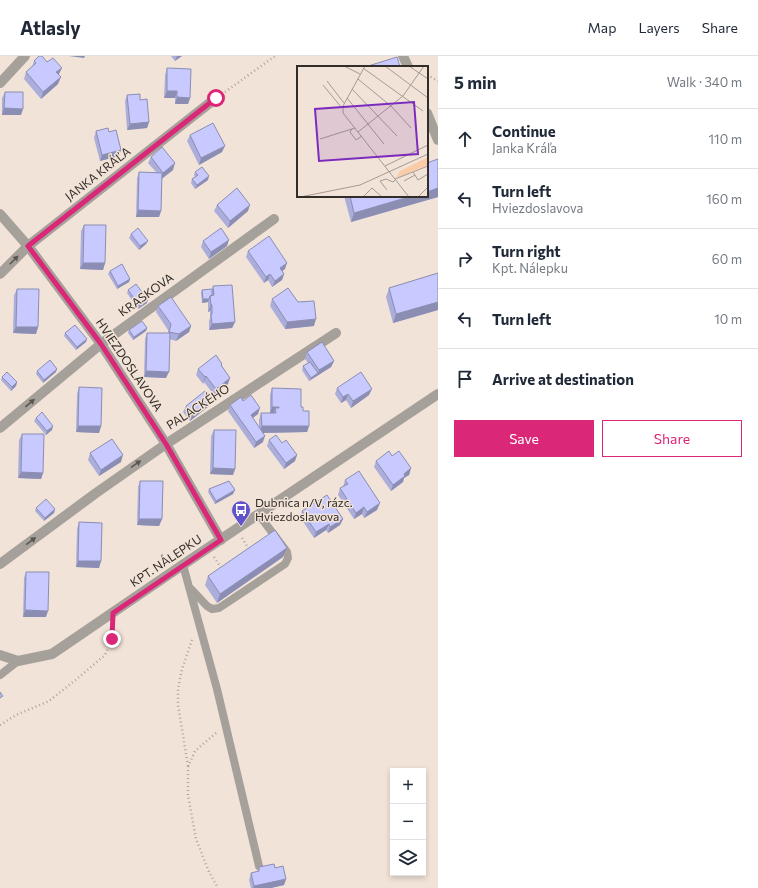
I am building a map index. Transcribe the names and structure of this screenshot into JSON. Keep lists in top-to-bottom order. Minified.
{"streets":{"street":["JANKA KRÁĽA","KRASKOVA","HVIEZDOSLAVOVA","PALACKÉHO","KPT. NÁLEPKU"]},"crossings":[["JANKA KRÁĽA","HVIEZDOSLAVOVA"],["KRASKOVA","HVIEZDOSLAVOVA"],["HVIEZDOSLAVOVA","PALACKÉHO"],["HVIEZDOSLAVOVA","KPT. NÁLEPKU"]],"one_way":["KRASKOVA","PALACKÉHO"],"places":{"bus stop":["Dubnica n/V, rázc. Hviezdoslavova"]},"page":{"header":"Atlasly","nav":["Map","Layers","Share"],"heading":["5 min","Walk · 340 m"],"list":[["Continue","Janka Kráľa","110 m"],["Turn left","Hviezdoslavova","160 m"],["Turn right","Kpt. Nálepku","60 m"],["Turn left","10 m"],"Arrive at destination"],"buttons":["Save","Share"],"map_buttons":["+","−"]}}
